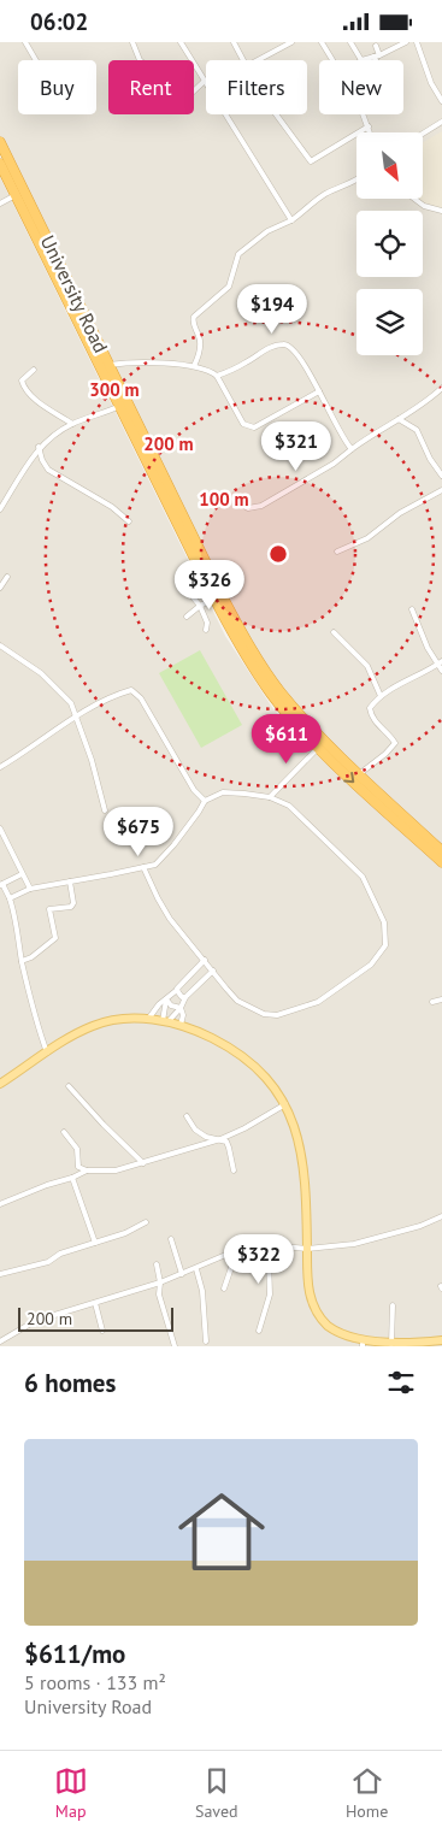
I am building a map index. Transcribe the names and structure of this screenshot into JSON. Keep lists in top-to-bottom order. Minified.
{"streets":{"highway":["University Road"]},"scale_bar":"200 m","north":"bottom right","page":{"status":"06:02","chip":["Buy","Rent","Filters","New"],"price":["$194","$321","$326","$611","$675","$322"],"scale":"200 m","heading":"6 homes","list":[{"name":"$611/mo","note":"5 rooms · 133 m² · University Road"}],"tabs":["Map","Saved","Home"]},"rings":["300 m","200 m","100 m"]}
